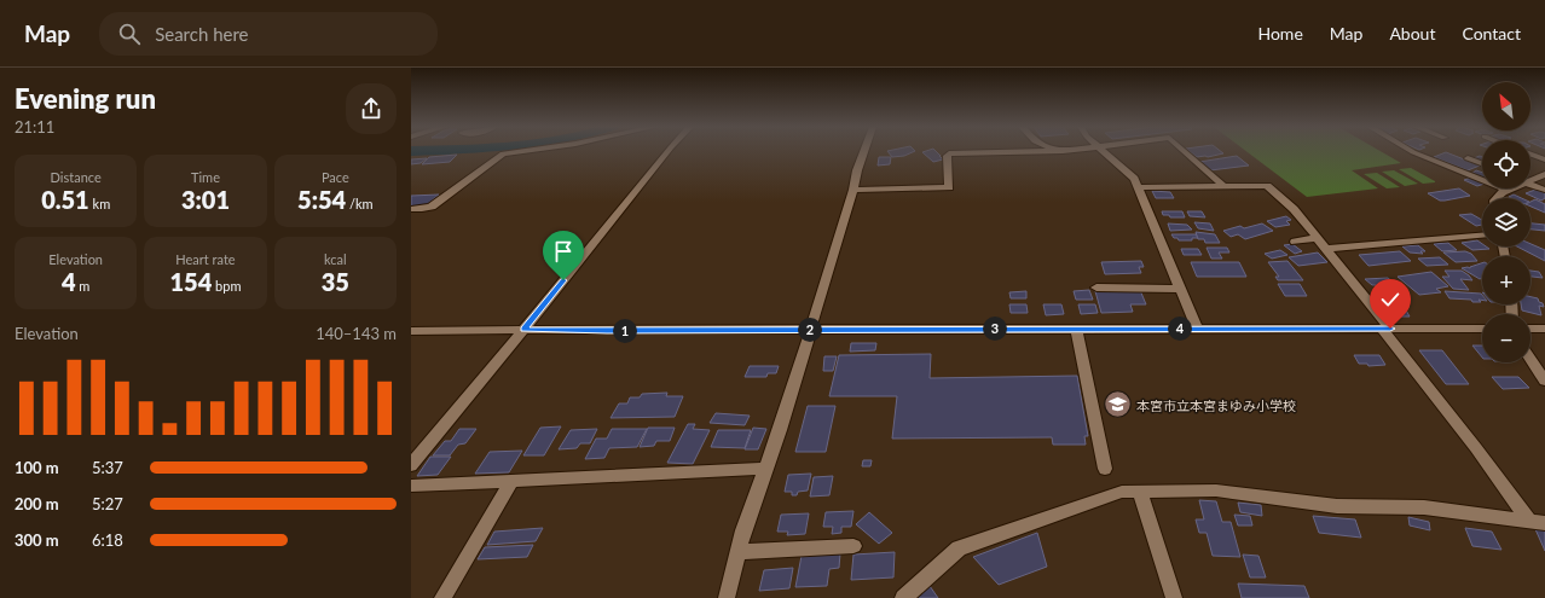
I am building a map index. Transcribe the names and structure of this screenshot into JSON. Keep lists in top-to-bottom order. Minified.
{"places":{"school or university":["本宮市立本宮まゆみ小学校"]},"north":"top left","page":{"header":"Map","search":"Search here","nav":["Home","Map","About","Contact"],"heading":["Evening run","21:11"],"map_buttons":["+","−"],"stats":[["Distance","0.51 km"],["Time","3:01"],["Pace","5:54 /km"],["Elevation","4 m"],["Heart rate","154 bpm"],["kcal","35"]],"chart":["Elevation","140–143 m"],"pins":["3","4","2","1"],"list":[{"name":"100 m","note":"5:37"},{"name":"200 m","note":"5:27"},{"name":"300 m","note":"6:18"}]}}
